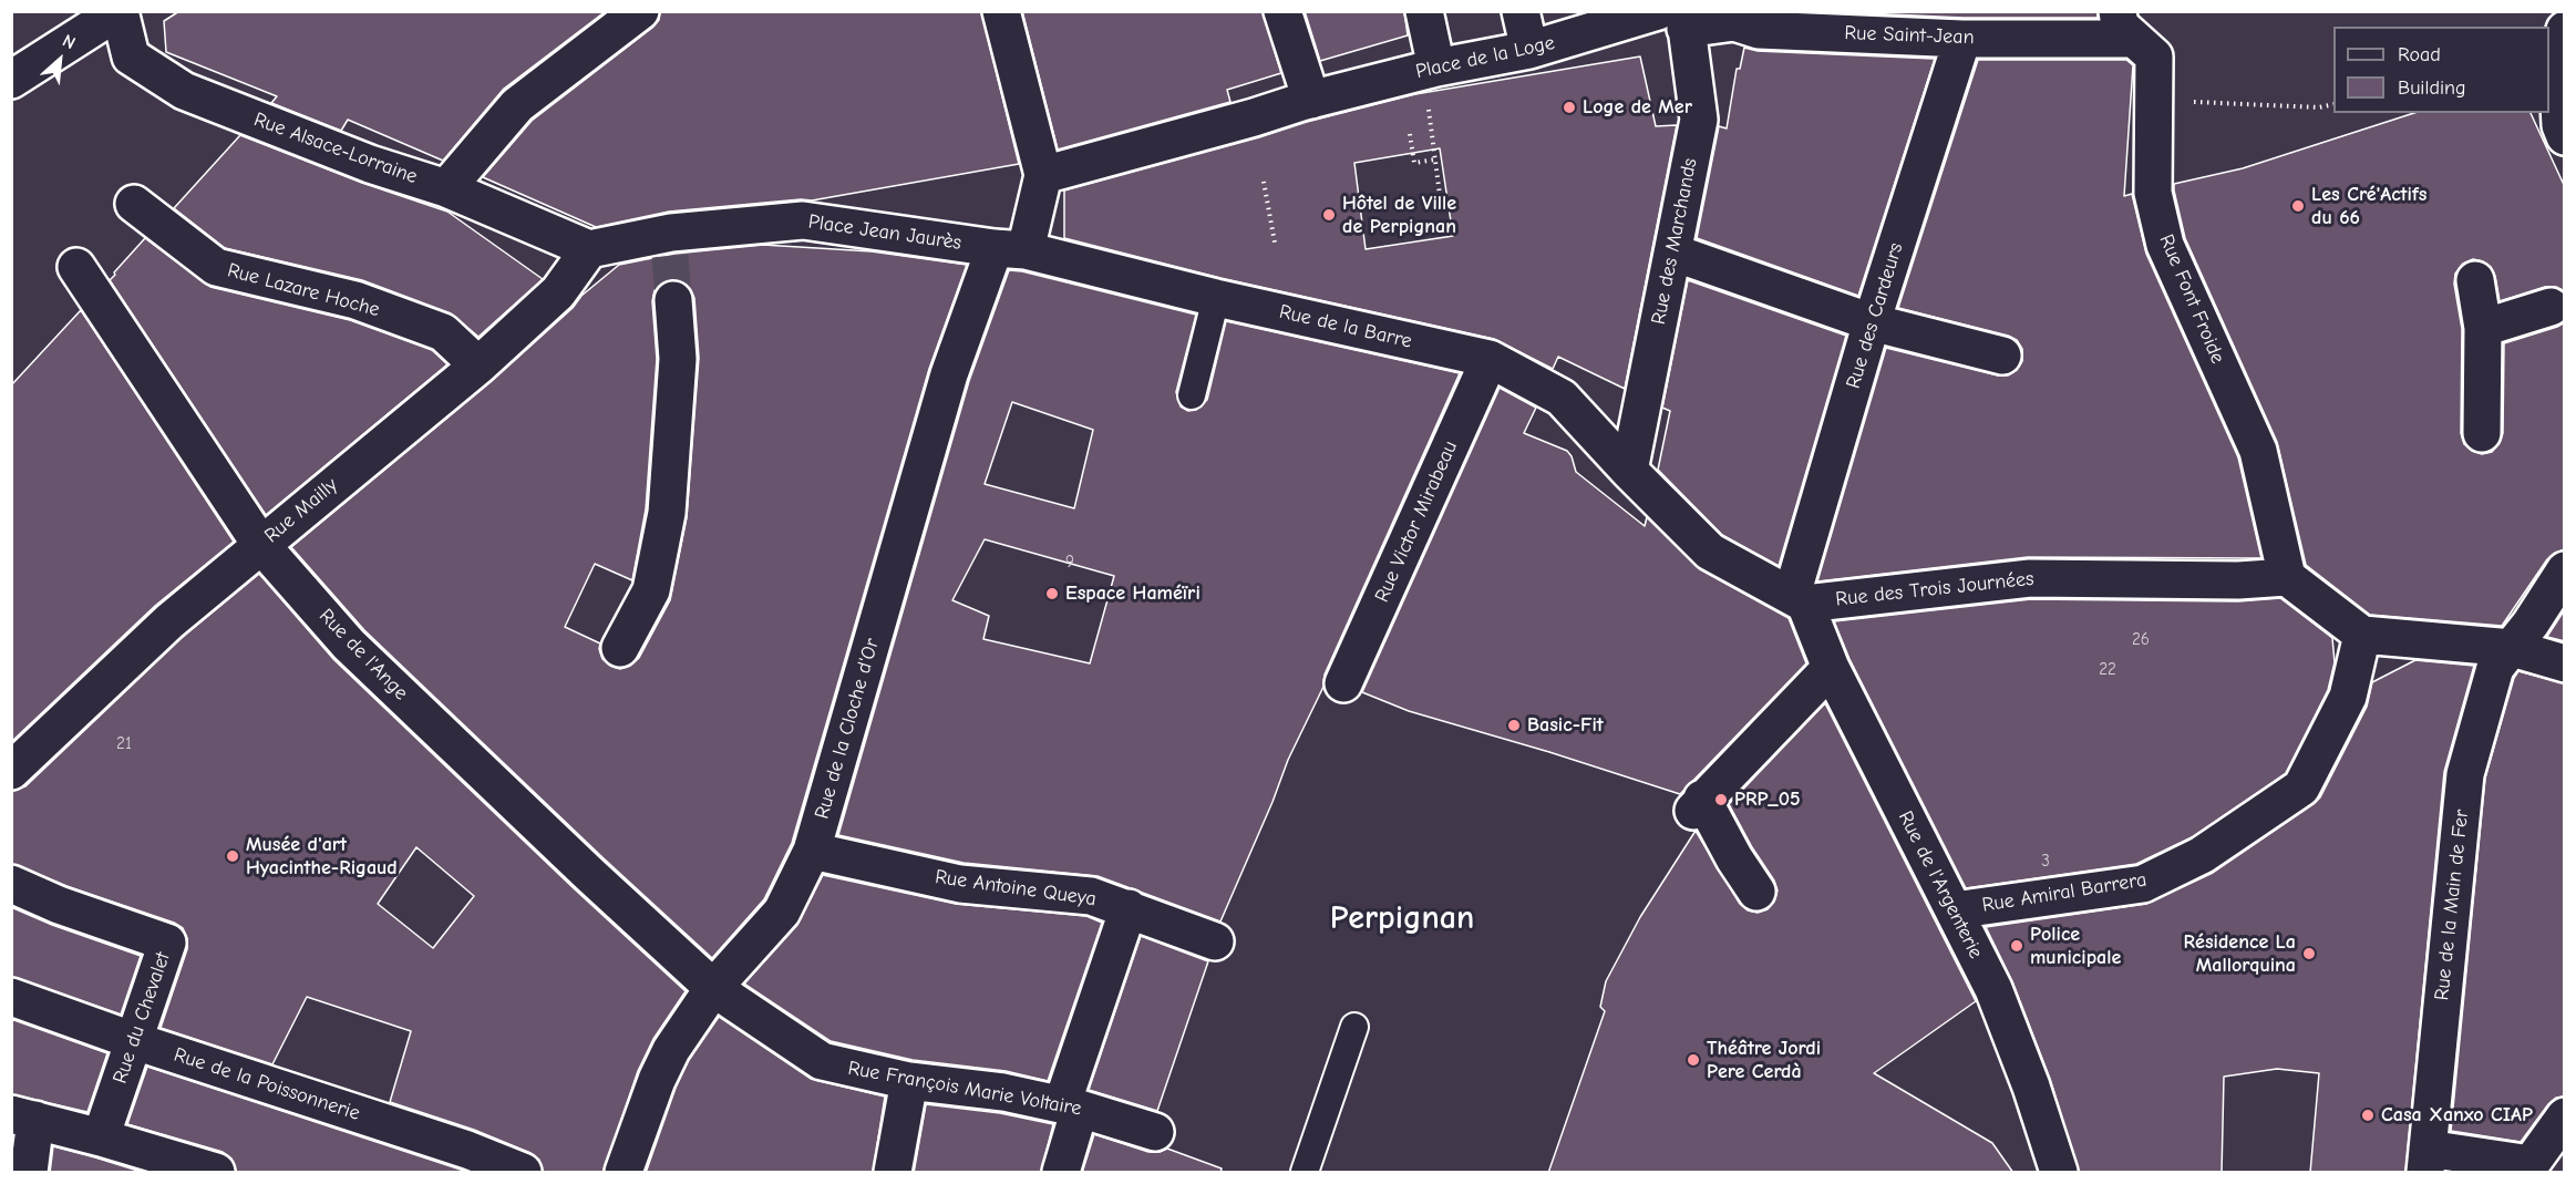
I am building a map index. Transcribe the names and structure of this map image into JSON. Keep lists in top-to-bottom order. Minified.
{"streets":{"street":["Rue Saint-Jean","Place de la Loge","Rue Alsace-Lorraine","Place Jean Jaurès","Rue des Marchands","Rue Lazare Hoche","Rue Font Froide","Rue des Cardeurs","Rue de la Barre","Rue Mailly","Rue Victor Mirabeau","Rue des Trois Journées","Rue de l'Ange","Rue de la Cloche d'Or","Rue de l'Argenterie","Rue Antoine Queya","Rue Amiral Barrera","Rue de la Main de Fer","Rue du Chevalet","Rue de la Poissonnerie","Rue François Marie Voltaire"]},"crossings":[["Rue Saint-Jean","Place de la Loge"],["Rue Saint-Jean","Rue des Marchands"],["Rue Saint-Jean","Rue Font Froide"],["Rue Saint-Jean","Rue des Cardeurs"],["Place de la Loge","Rue des Marchands"],["Rue Alsace-Lorraine","Place Jean Jaurès"],["Rue Alsace-Lorraine","Rue Mailly"],["Place Jean Jaurès","Rue de la Barre"],["Place Jean Jaurès","Rue Mailly"],["Place Jean Jaurès","Rue de la Cloche d'Or"],["Rue des Marchands","Rue de la Barre"],["Rue Lazare Hoche","Rue Mailly"],["Rue Font Froide","Rue des Trois Journées"],["Rue des Cardeurs","Rue des Trois Journées"],["Rue des Cardeurs","Rue de l'Argenterie"],["Rue de la Barre","Rue Victor Mirabeau"],["Rue de la Barre","Rue de la Cloche d'Or"],["Rue Mailly","Rue de l'Ange"],["Rue des Trois Journées","Rue de l'Argenterie"],["Rue de l'Ange","Rue de la Cloche d'Or"],["Rue de l'Ange","Rue François Marie Voltaire"],["Rue de la Cloche d'Or","Rue Antoine Queya"],["Rue de la Cloche d'Or","Rue François Marie Voltaire"],["Rue de l'Argenterie","Rue Amiral Barrera"],["Rue du Chevalet","Rue de la Poissonnerie"]],"districts":["Perpignan"],"places":["Loge de Mer","Les Cré'Actifs du 66","Hôtel de Ville de Perpignan","Espace Haméïri","Basic-Fit","PRP_05","Musée d'art Hyacinthe-Rigaud","Police municipale","Résidence La Mallorquina","Théâtre Jordi Pere Cerdà","Casa Xanxo CIAP"],"house_numbers":["9","26","22","21","3"],"legend":["Road","Building"],"north":"top right"}
